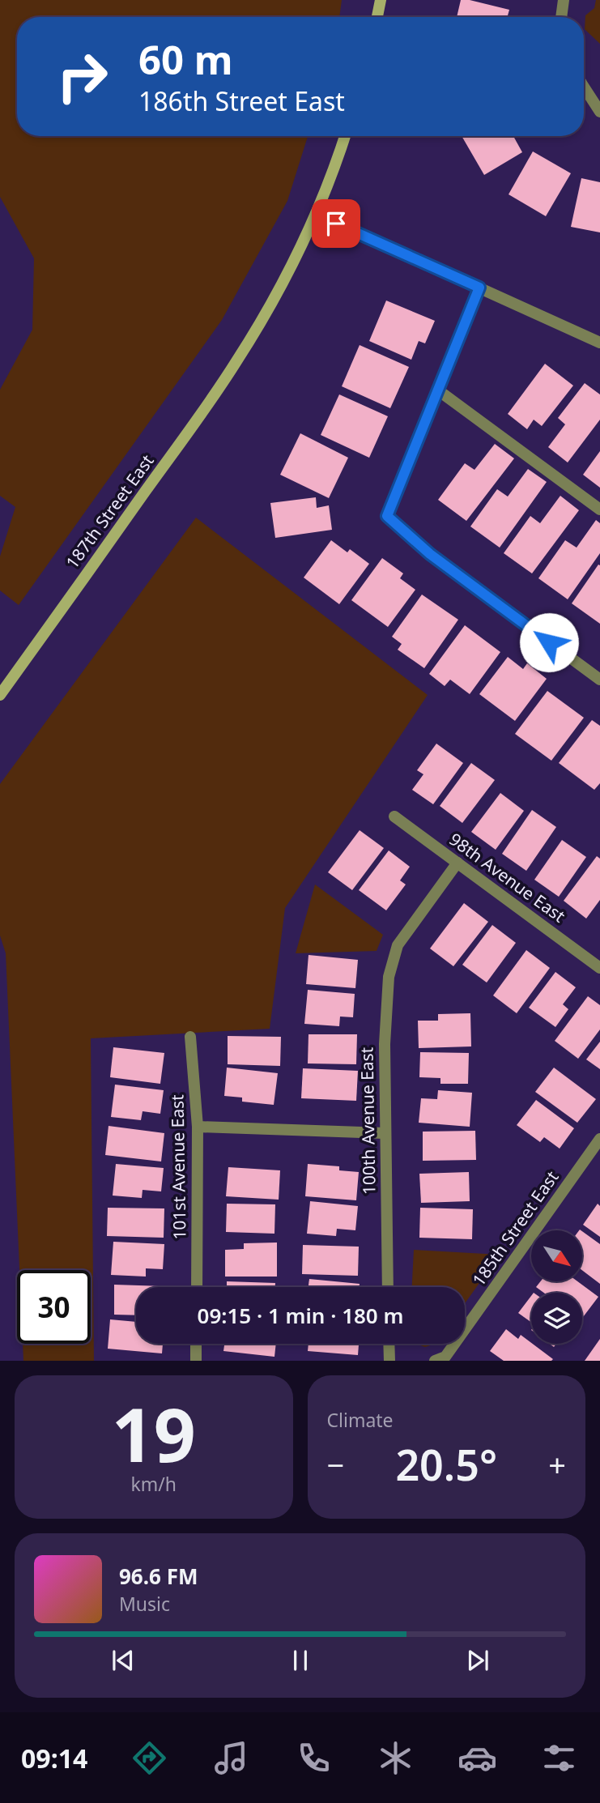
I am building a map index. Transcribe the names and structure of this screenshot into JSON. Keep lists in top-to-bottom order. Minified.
{"streets":{"street":["187th Street East","98th Avenue East","100th Avenue East","101st Avenue East","185th Street East"]},"crossings":[["98th Avenue East","100th Avenue East"]],"north":"bottom right","page":{"turn":["60 m","186th Street East"],"limit":"30","trip":"09:15 · 1 min · 180 m","tile":[["19","km/h"],"Climate"],"heat":["−","20.5°","+"],"song":["96.6 FM","Music"],"tabs":"09:14"}}
